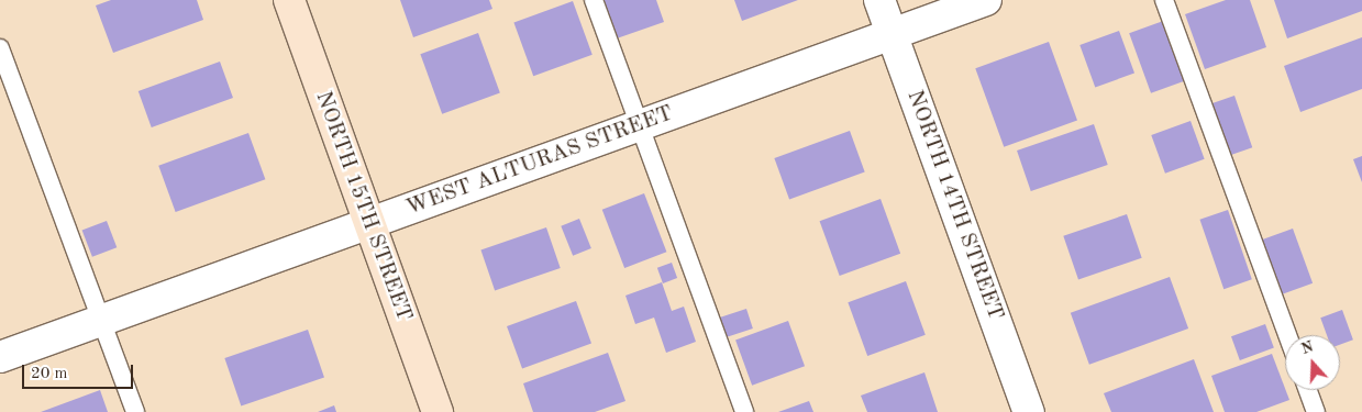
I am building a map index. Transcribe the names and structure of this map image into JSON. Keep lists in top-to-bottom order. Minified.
{"streets":{"street":["WEST ALTURAS STREET","NORTH 14TH STREET","NORTH 15TH STREET"]},"crossings":[["WEST ALTURAS STREET","NORTH 14TH STREET"],["WEST ALTURAS STREET","NORTH 15TH STREET"]],"scale_bar":"20 m","north":"top"}
